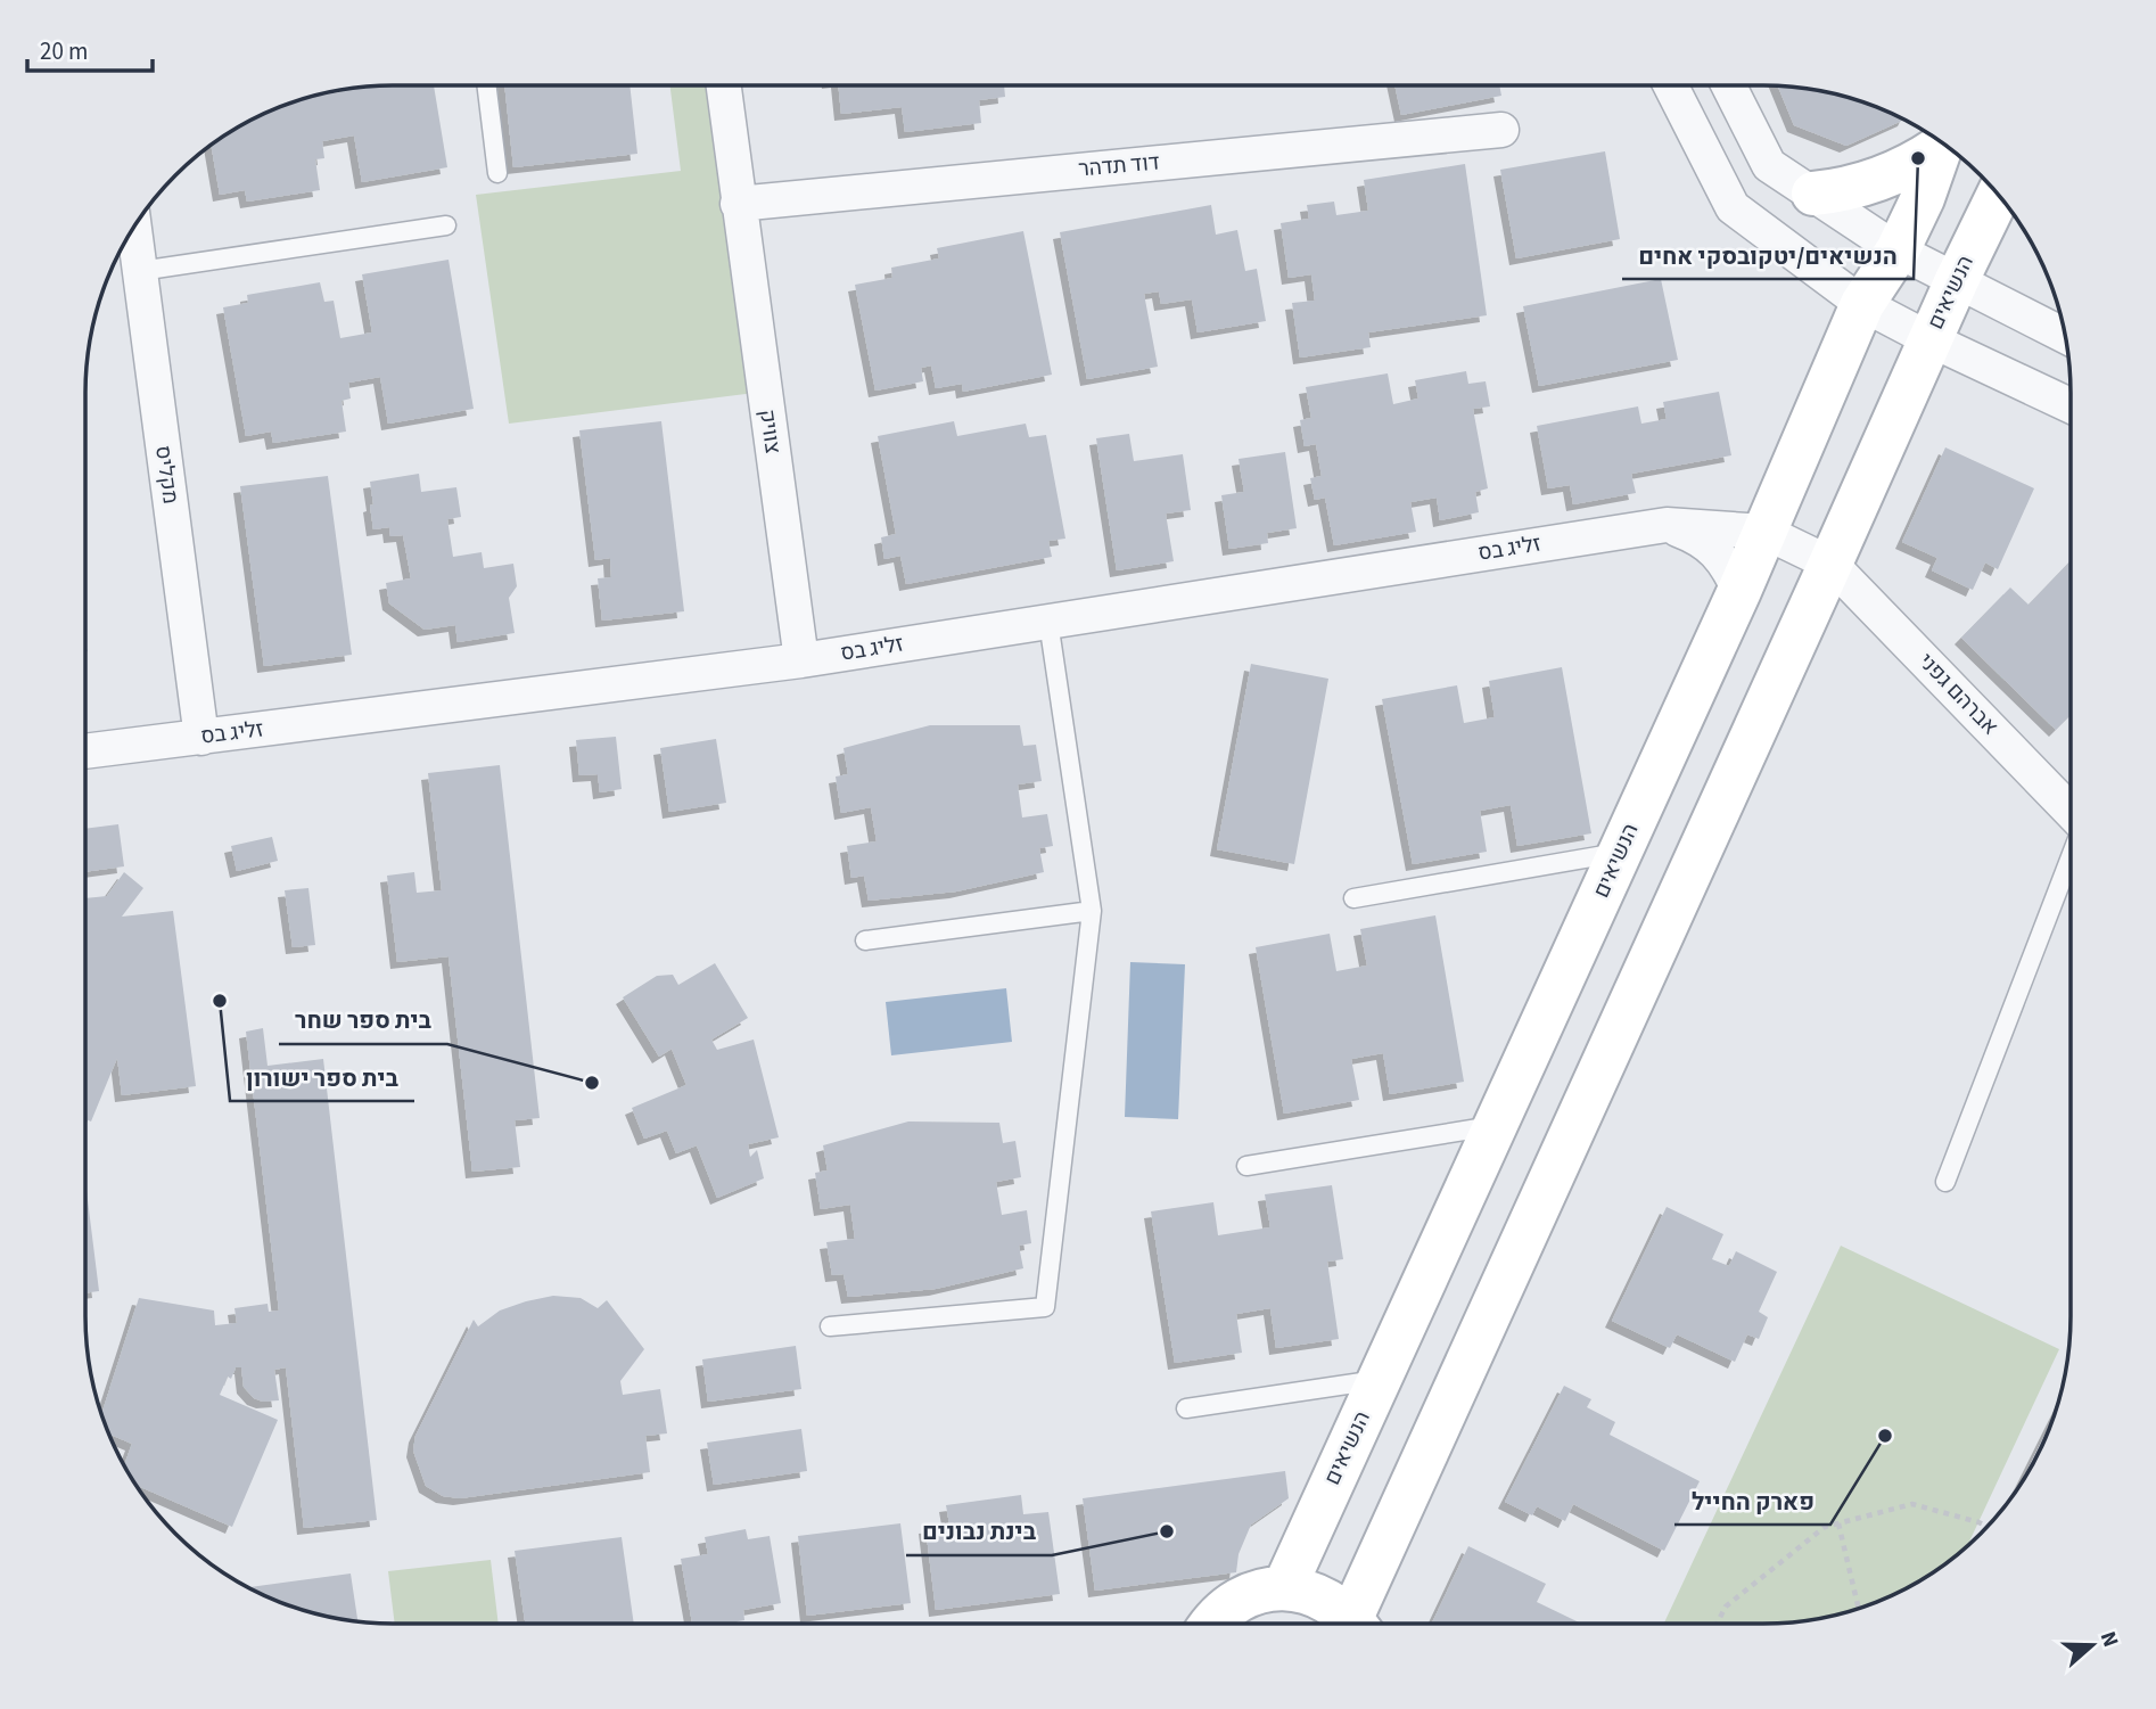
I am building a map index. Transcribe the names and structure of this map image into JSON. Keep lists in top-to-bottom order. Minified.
{"streets":{"main road":["הנשיאים"],"street":["דוד תדהר","צוויק","מקליס","זליג בס","אברהם גפני"]},"crossings":[["דוד תדהר","צוויק"],["הנשיאים","זליג בס"],["הנשיאים","אברהם גפני"],["צוויק","זליג בס"],["מקליס","זליג בס"],["זליג בס","אברהם גפני"]],"places":["הנשיאים/יטקובסקי אחים","בית ספר ישורון","בית ספר שחר","פארק החייל","בינת נבונים"],"scale_bar":"20 m","north":"right"}
